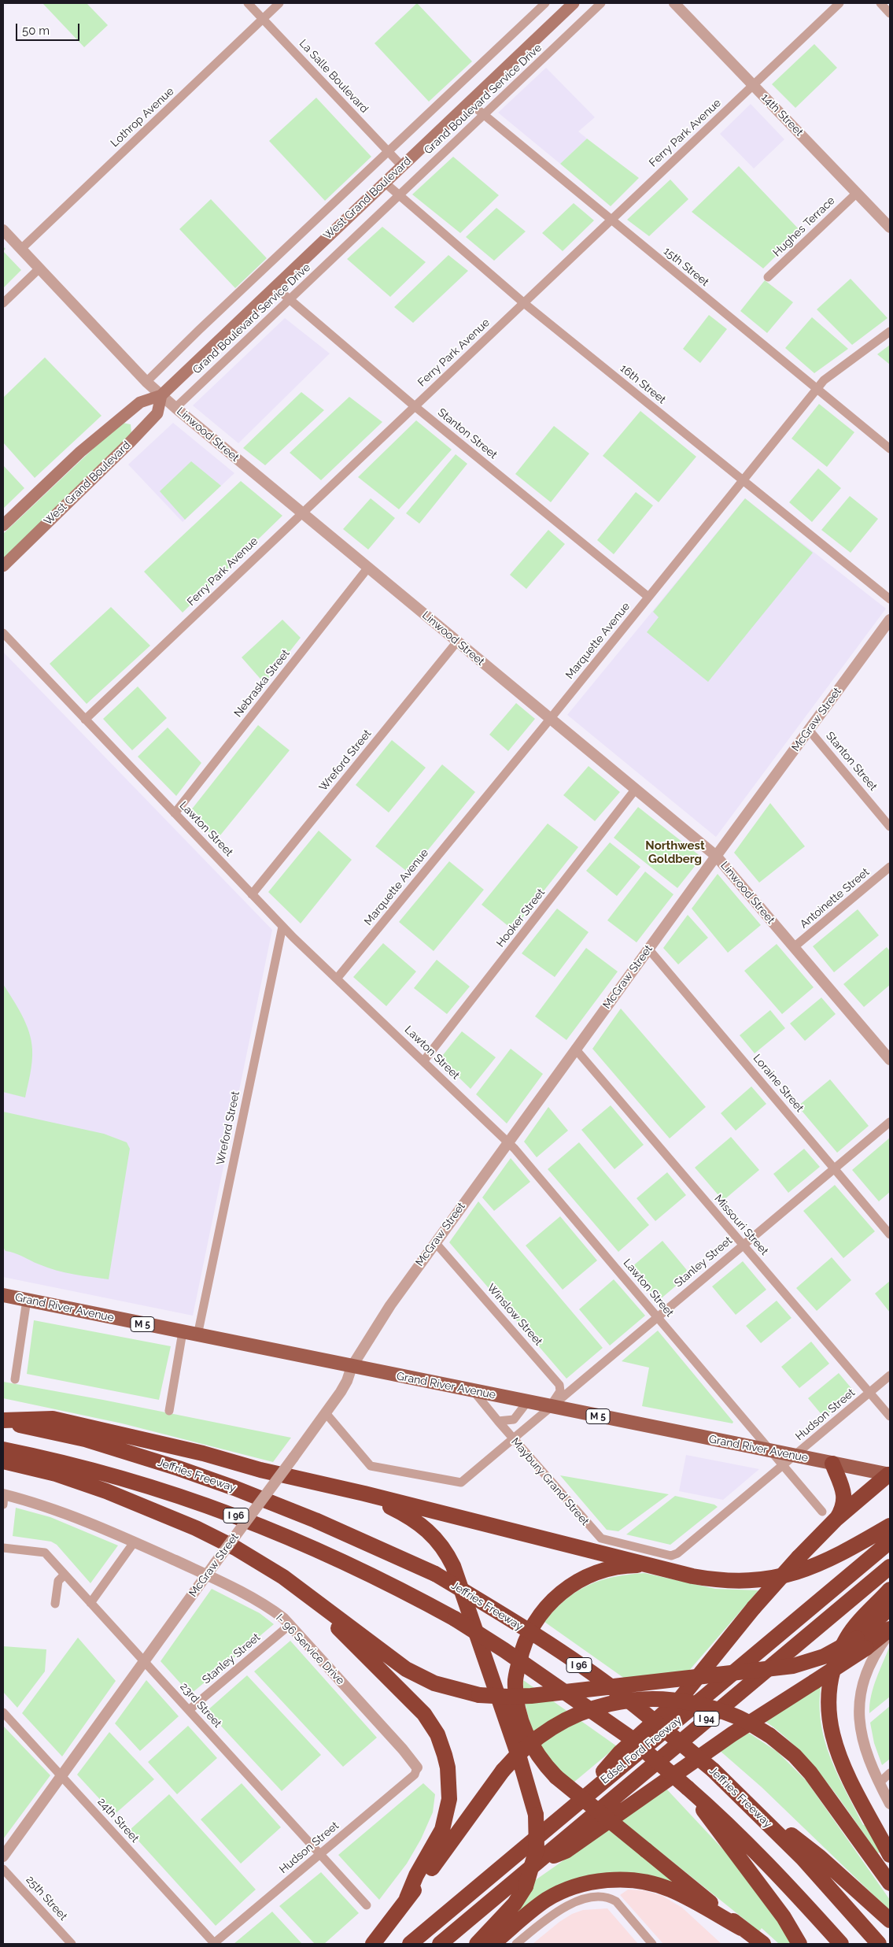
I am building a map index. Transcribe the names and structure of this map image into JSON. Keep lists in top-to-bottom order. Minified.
{"streets":{"highway":["Jeffries Freeway","I 96","I 94","Edsel Ford Freeway"],"main road":["West Grand Boulevard","Grand River Avenue","M 5"],"street":["La Salle Boulevard","Grand Boulevard Service Drive","14th Street","Lothrop Avenue","Ferry Park Avenue","Hughes Terrace","15th Street","16th Street","Stanton Street","Linwood Street","Marquette Avenue","Nebraska Street","McGraw Street","Wreford Street","Lawton Street","Antoinette Street","Hooker Street","Loraine Street","Missouri Street","Stanley Street","Winslow Street","Hudson Street","Maybury Grand Street","I- 96 Service Drive","23rd Street","24th Street","25th Street"]},"crossings":[["La Salle Boulevard","Lothrop Avenue"],["La Salle Boulevard","West Grand Boulevard"],["Grand Boulevard Service Drive","15th Street"],["Grand Boulevard Service Drive","16th Street"],["Grand Boulevard Service Drive","Stanton Street"],["Grand Boulevard Service Drive","Linwood Street"],["14th Street","Ferry Park Avenue"],["14th Street","Hughes Terrace"],["Lothrop Avenue","Linwood Street"],["Ferry Park Avenue","15th Street"],["Ferry Park Avenue","16th Street"],["Ferry Park Avenue","Stanton Street"],["Ferry Park Avenue","Linwood Street"],["Ferry Park Avenue","Lawton Street"],["West Grand Boulevard","15th Street"],["West Grand Boulevard","16th Street"],["West Grand Boulevard","Stanton Street"],["West Grand Boulevard","Linwood Street"],["15th Street","Marquette Avenue"],["16th Street","Marquette Avenue"],["Stanton Street","Marquette Avenue"],["Stanton Street","McGraw Street"],["Linwood Street","Marquette Avenue"],["Linwood Street","Nebraska Street"],["Linwood Street","McGraw Street"],["Linwood Street","Wreford Street"],["Linwood Street","Antoinette Street"],["Linwood Street","Hooker Street"],["Marquette Avenue","Lawton Street"],["Nebraska Street","Lawton Street"],["McGraw Street","Lawton Street"],["McGraw Street","Loraine Street"],["McGraw Street","Missouri Street"],["McGraw Street","Stanley Street"],["McGraw Street","Grand River Avenue"],["McGraw Street","Winslow Street"],["McGraw Street","I- 96 Service Drive"],["McGraw Street","23rd Street"],["McGraw Street","24th Street"],["Wreford Street","Lawton Street"],["Wreford Street","Grand River Avenue"],["Lawton Street","Hooker Street"],["Lawton Street","Stanley Street"],["Lawton Street","Grand River Avenue"],["Lawton Street","Hudson Street"],["Loraine Street","Stanley Street"],["Missouri Street","Stanley Street"],["Missouri Street","Hudson Street"],["Stanley Street","Grand River Avenue"],["Stanley Street","Winslow Street"],["Stanley Street","Maybury Grand Street"],["Stanley Street","I- 96 Service Drive"],["Stanley Street","23rd Street"],["Grand River Avenue","Winslow Street"],["Grand River Avenue","Hudson Street"],["Grand River Avenue","Maybury Grand Street"],["Hudson Street","Maybury Grand Street"],["Hudson Street","I- 96 Service Drive"],["Hudson Street","23rd Street"],["Hudson Street","24th Street"]],"districts":["Northwest Goldberg"],"scale_bar":"50 m"}
